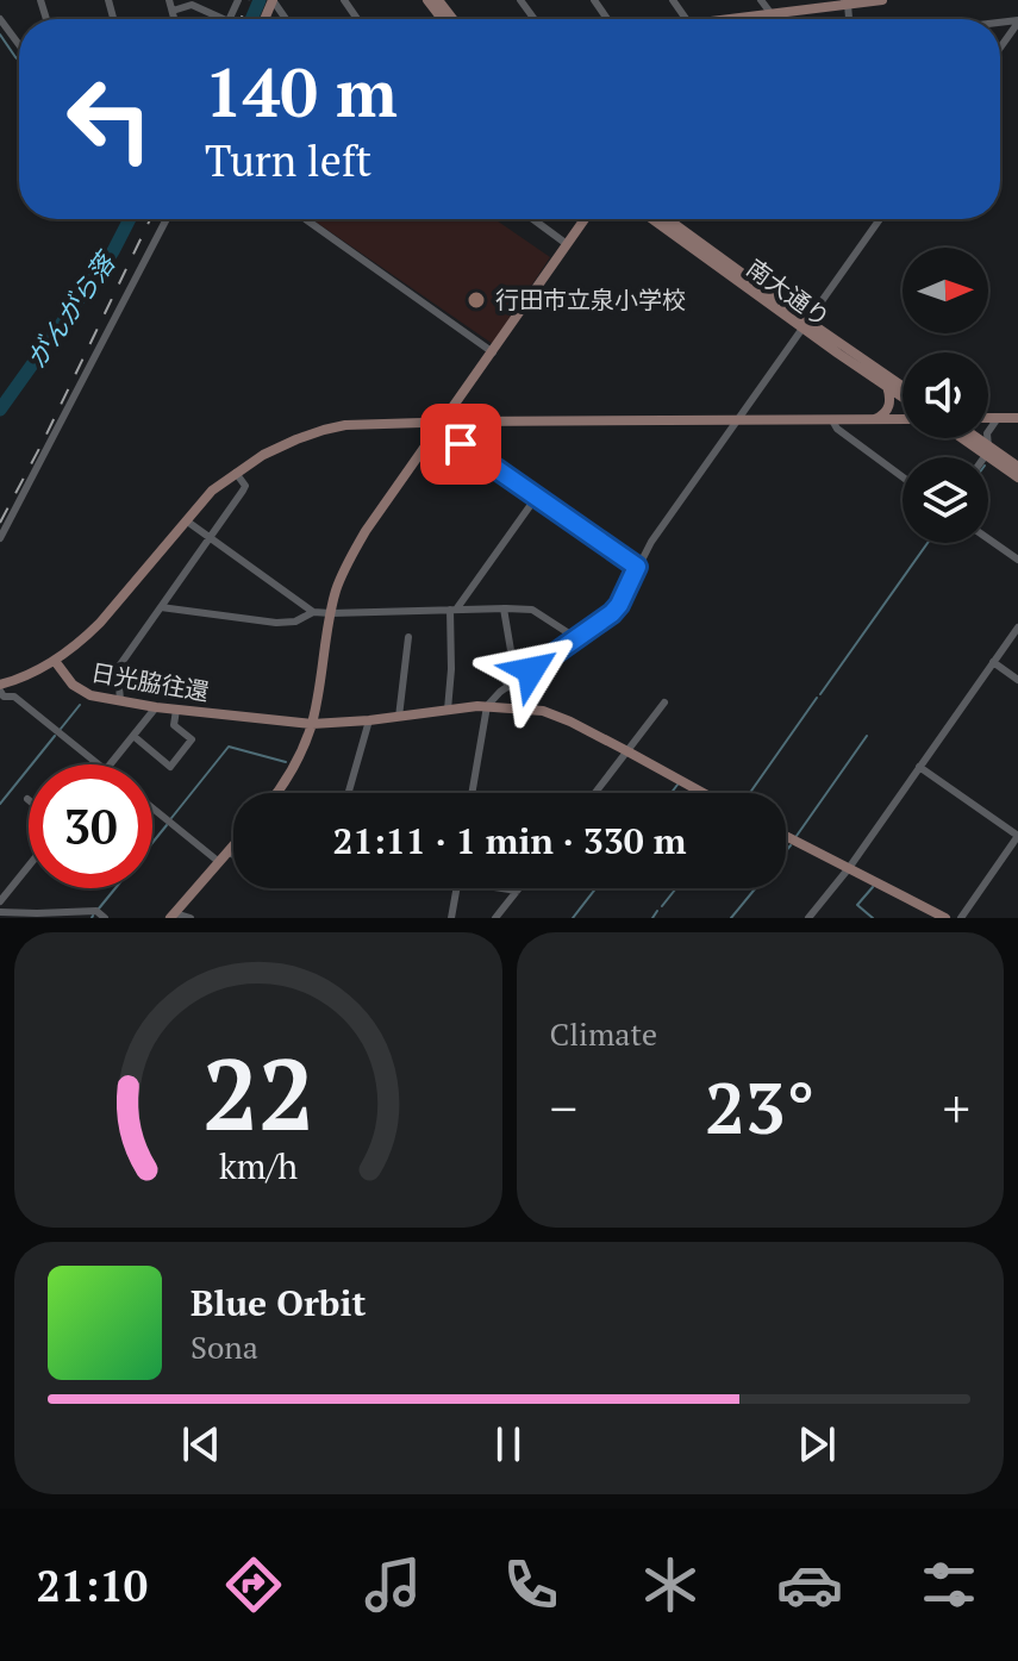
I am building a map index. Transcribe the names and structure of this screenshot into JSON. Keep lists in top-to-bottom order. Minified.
{"streets":{"street":["南大通り","日光脇往還"]},"water":["がんがら落"],"places":["行田市立泉小学校"],"north":"right","page":{"turn":["140 m","Turn left"],"limit":"30","trip":"21:11 · 1 min · 330 m","tile":"Climate","heat":["−","23°","+"],"song":["Blue Orbit","Sona"],"tabs":"21:10","gauge":["22","km/h"]}}
